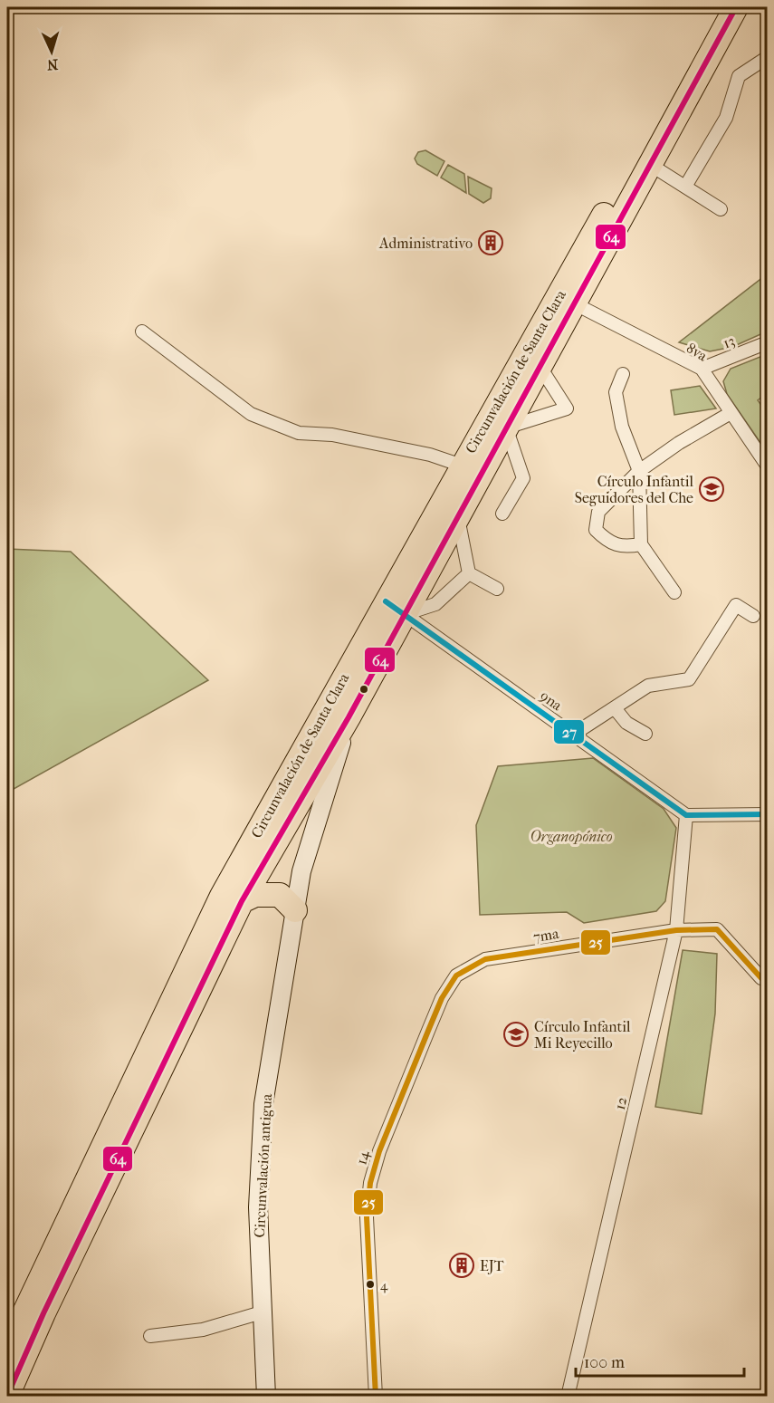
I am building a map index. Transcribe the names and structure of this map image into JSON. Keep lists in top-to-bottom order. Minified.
{"streets":{"highway":["Circunvalación de Santa Clara"],"street":["13","8va","9na","7ma","12","14","Circunvalación antigua"]},"crossings":[["13","8va"],["8va","Circunvalación de Santa Clara"],["Circunvalación de Santa Clara","9na"],["Circunvalación de Santa Clara","Circunvalación antigua"],["9na","12"],["7ma","12"],["7ma","14"]],"parks":["Organopónico"],"places":{"building":["Administrativo","EJT"],"school or university":["Círculo Infantil Seguidores del Che","Círculo Infantil Mi Reyecillo"],"other":["4"]},"lines":["transit line 64","transit line 27","transit line 25"],"scale_bar":"100 m","north":"bottom"}
